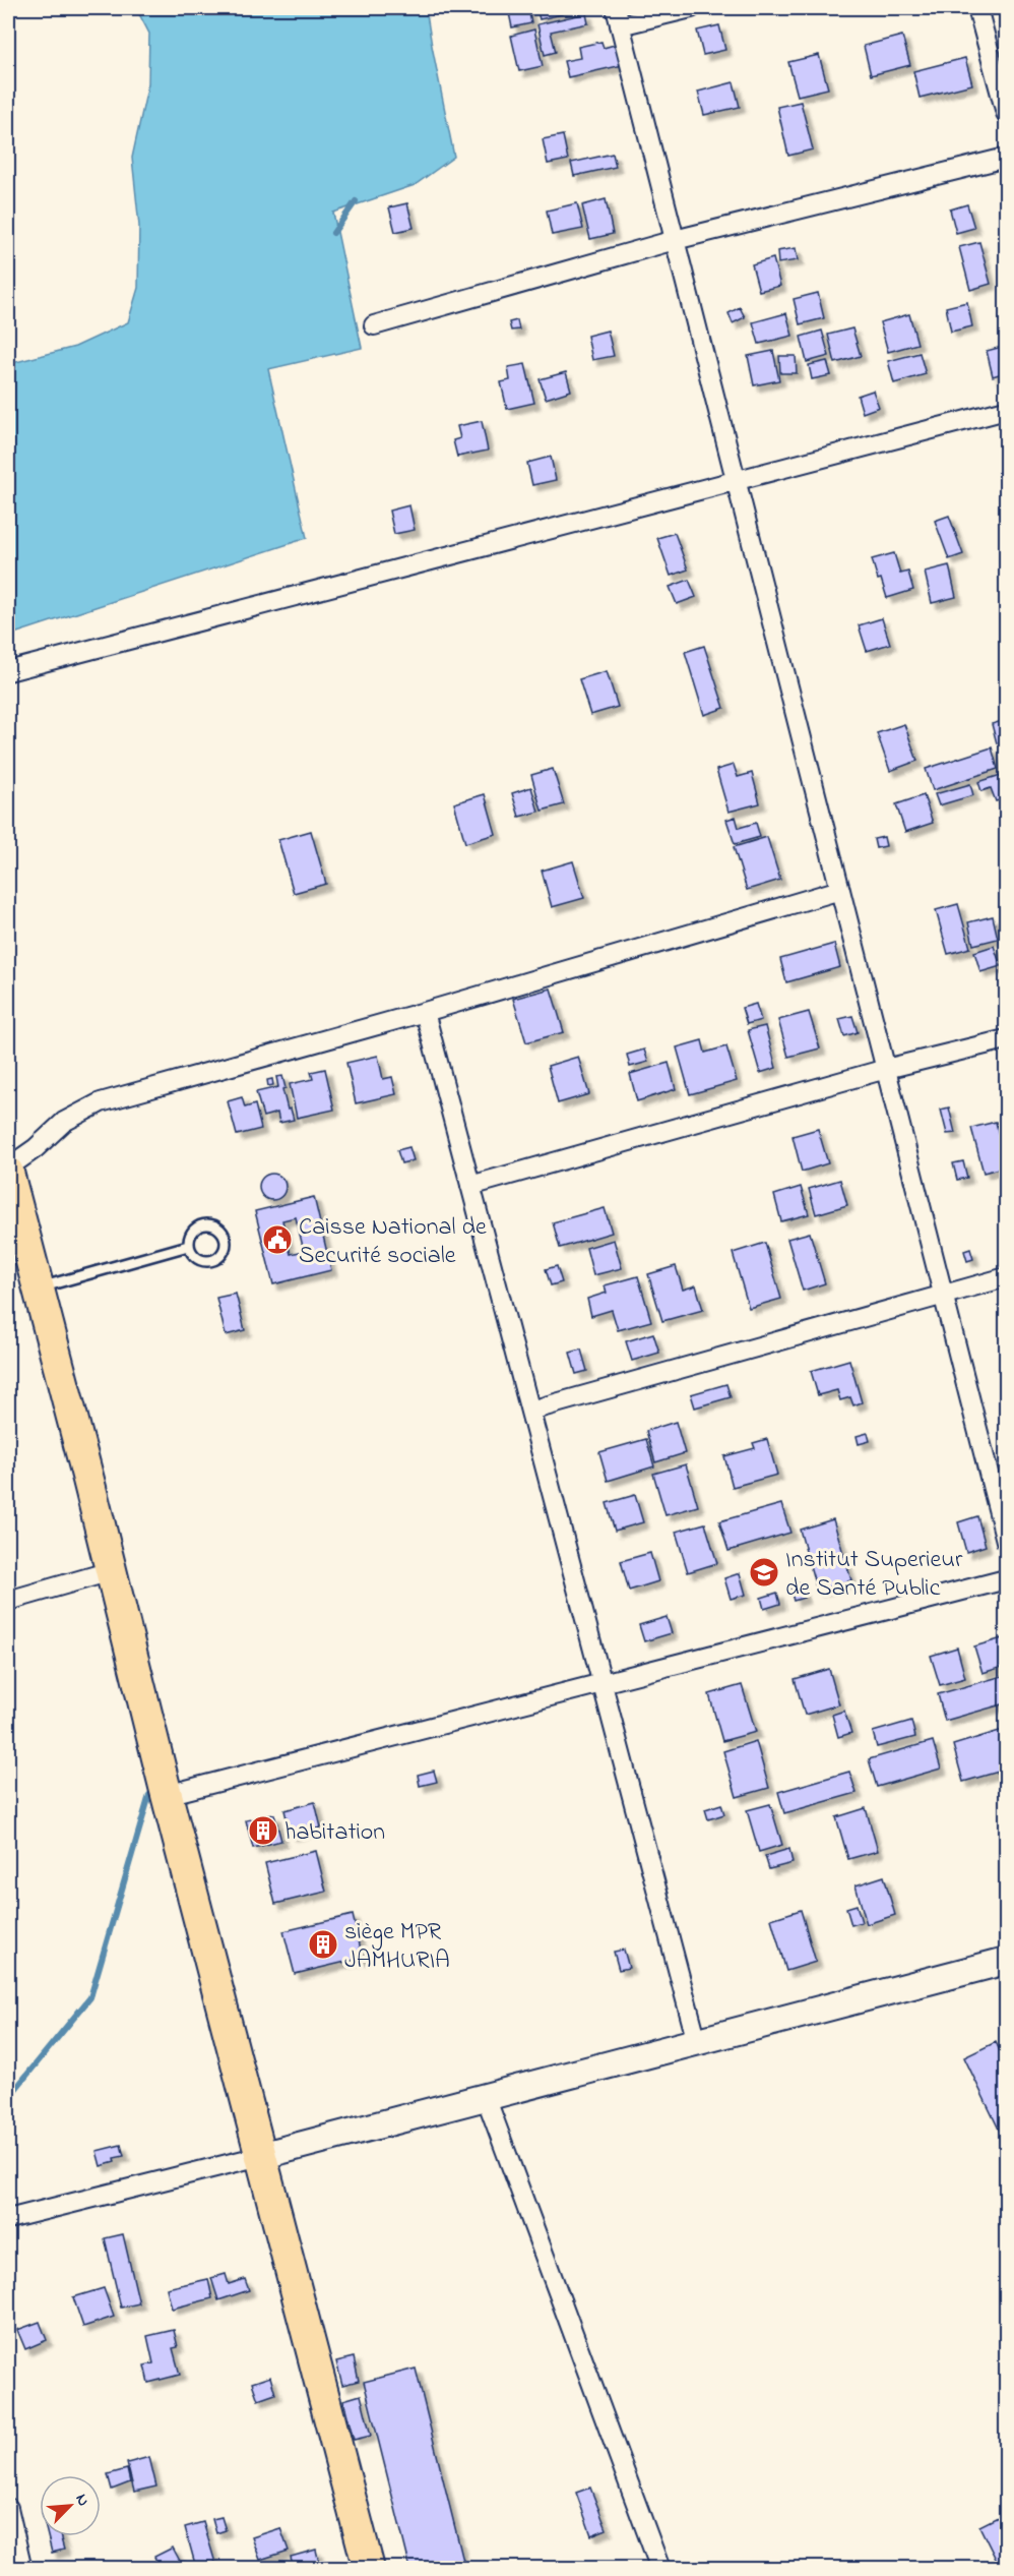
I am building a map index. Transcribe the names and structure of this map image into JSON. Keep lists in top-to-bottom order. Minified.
{"places":{"public building":["Caisse National de Securité sociale"],"school or university":["Institut Superieur de Santé Public"],"building":["habitation","siège MPR JAMHURIA"]},"north":"top right"}
